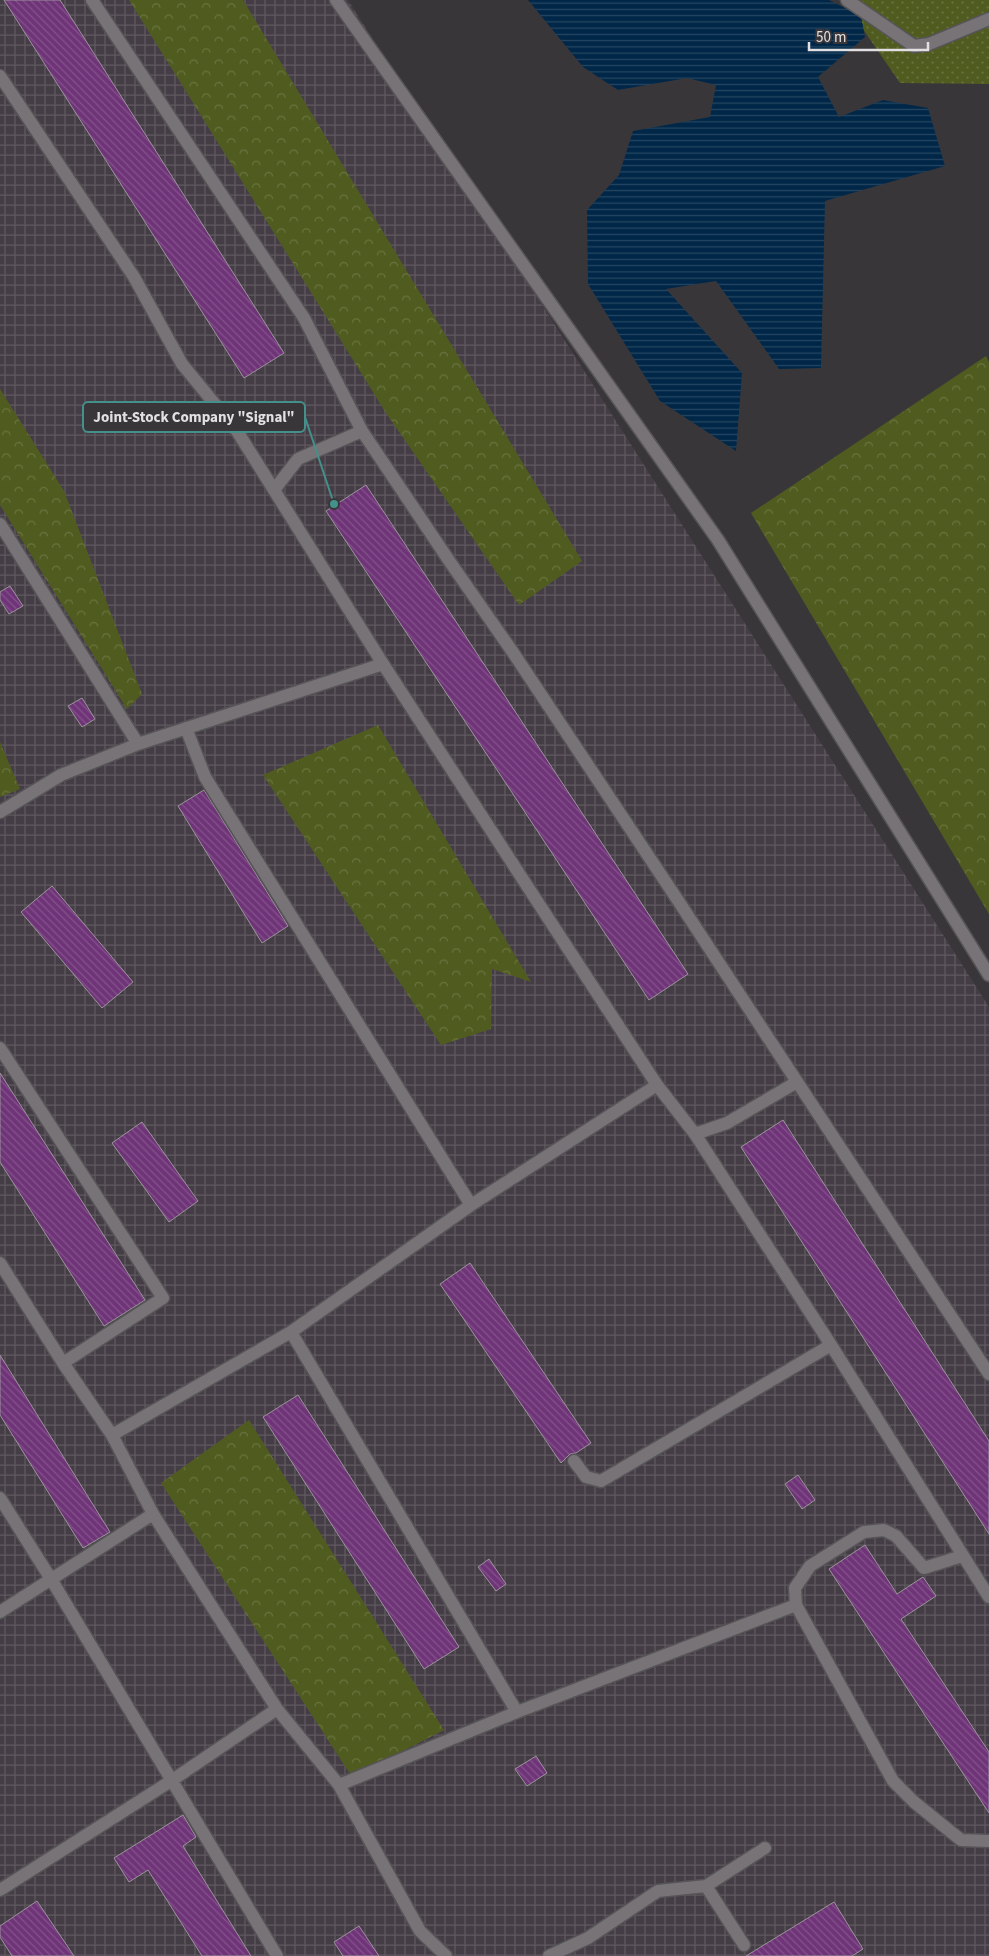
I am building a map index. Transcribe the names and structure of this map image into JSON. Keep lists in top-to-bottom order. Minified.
{"places":["Joint-Stock Company \"Signal\""],"scale_bar":"50 m"}
